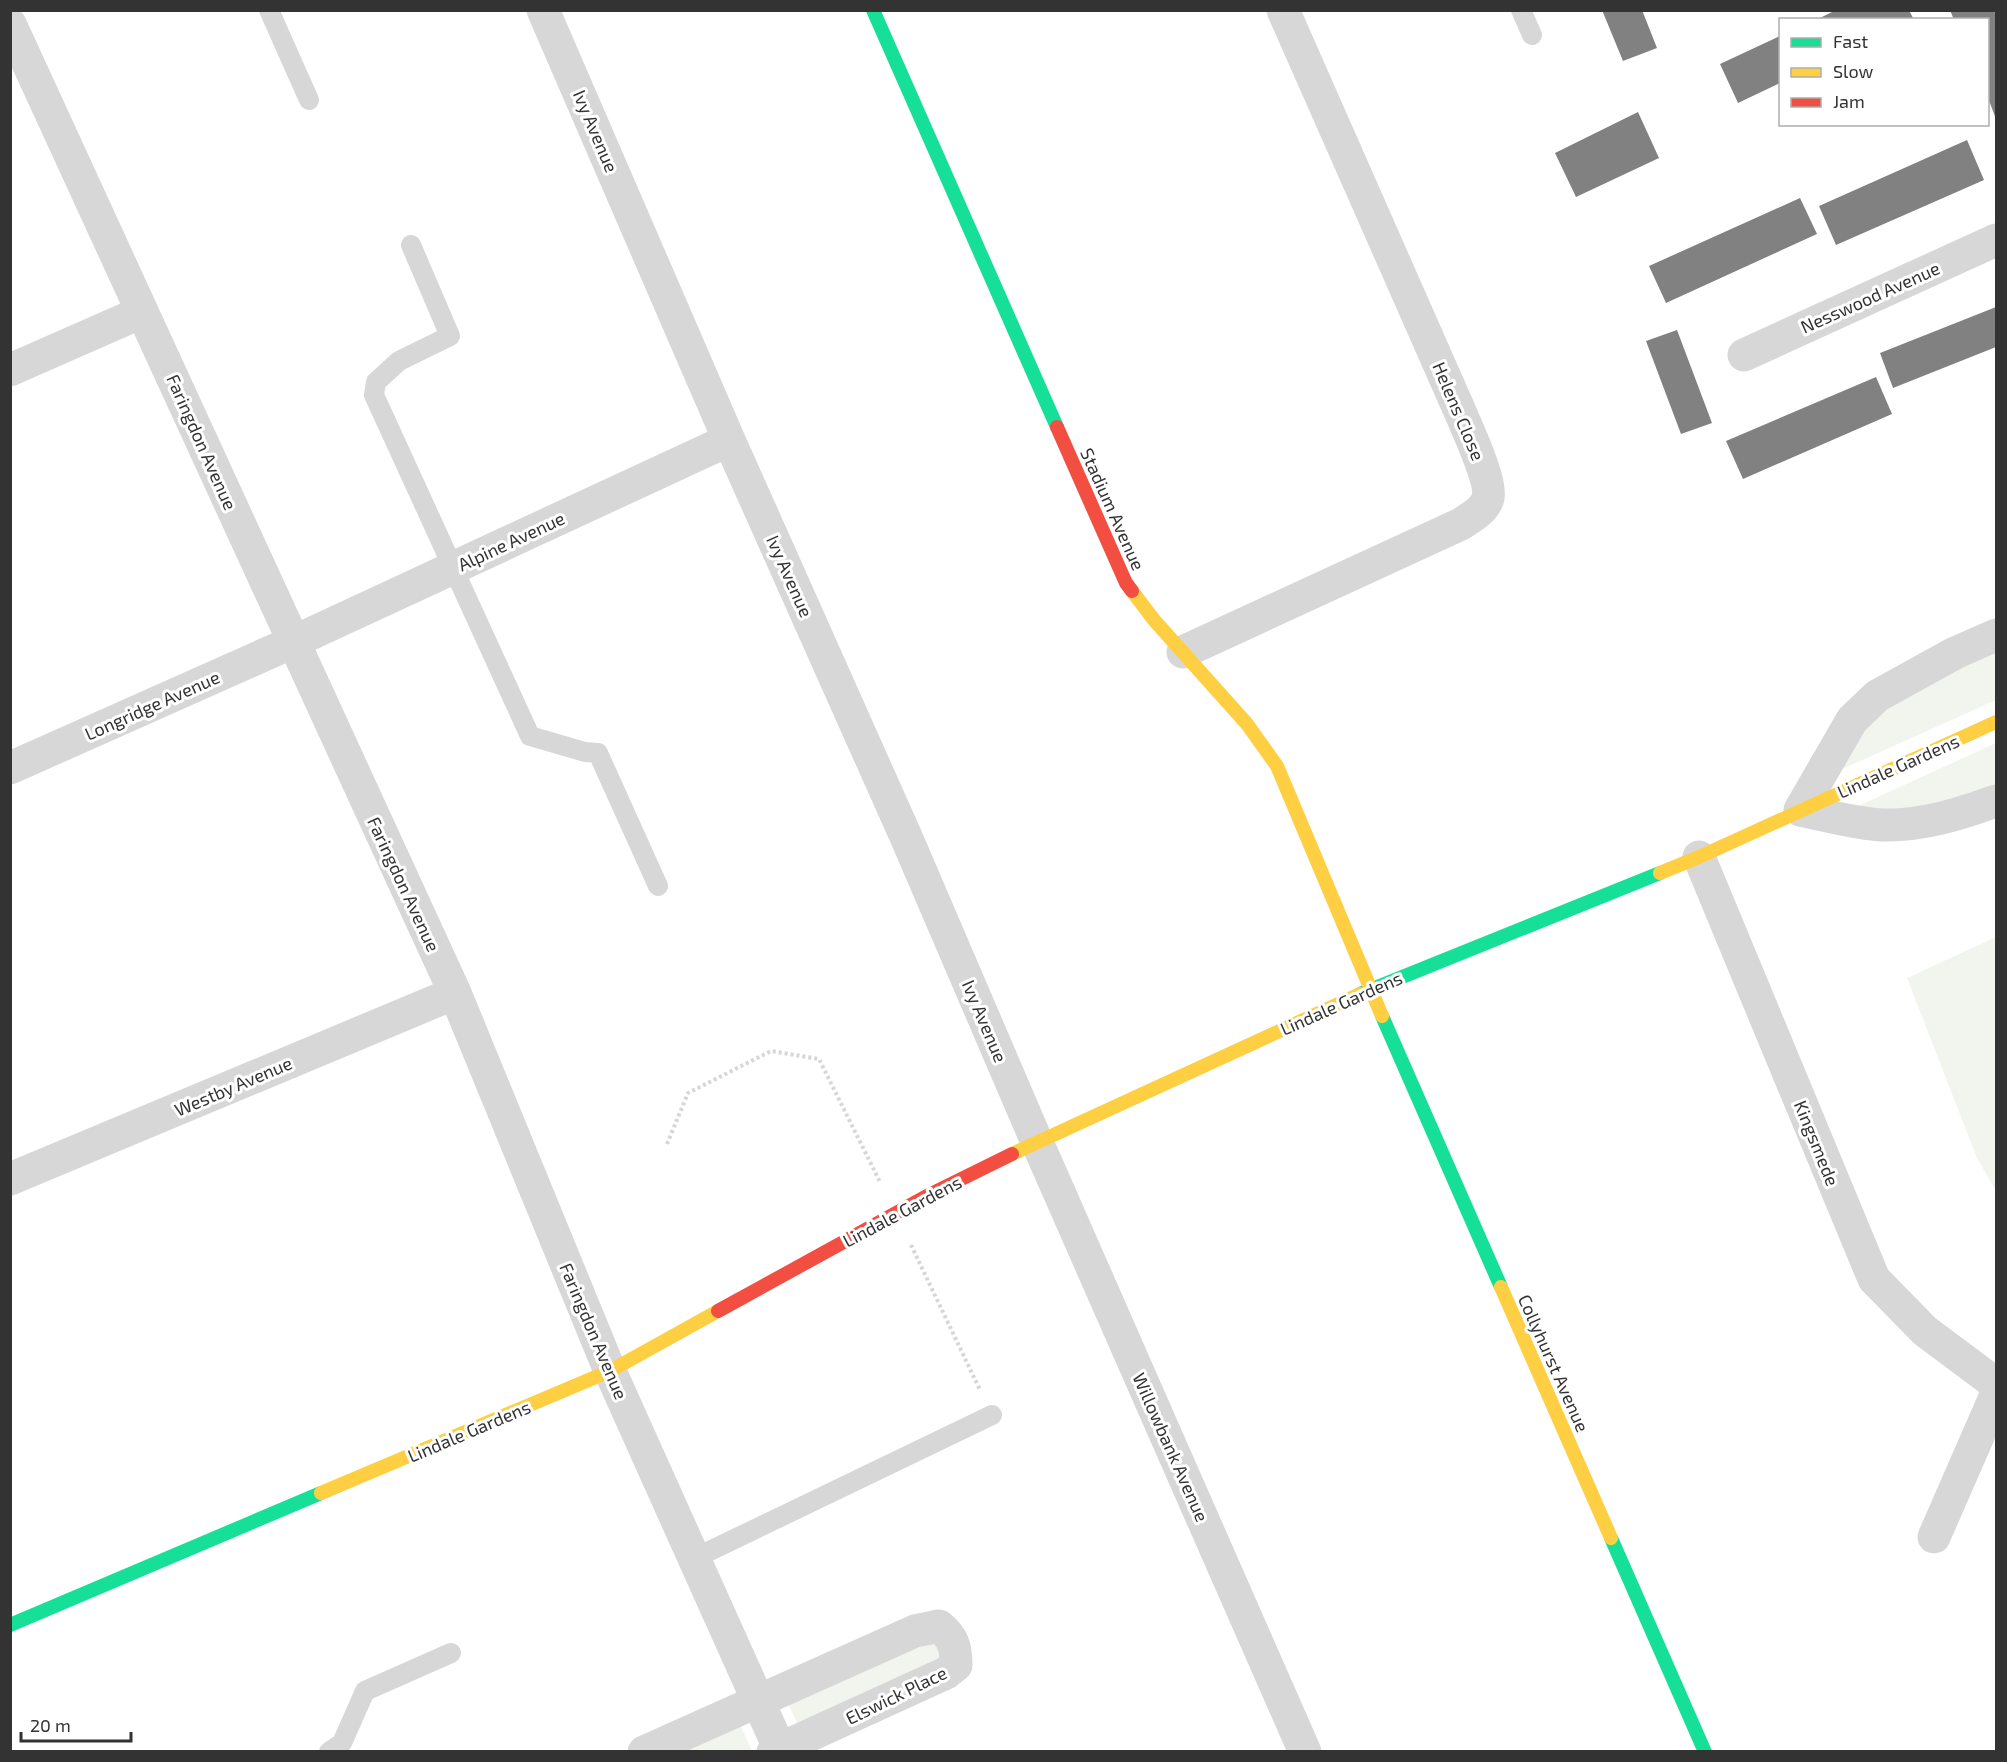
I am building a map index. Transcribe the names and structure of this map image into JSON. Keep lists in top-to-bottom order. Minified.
{"streets":{"street":["Ivy Avenue","Nesswood Avenue","Helens Close","Faringdon Avenue","Stadium Avenue","Alpine Avenue","Longridge Avenue","Lindale Gardens","Westby Avenue","Kingsmede","Collyhurst Avenue","Willowbank Avenue","Elswick Place"]},"crossings":[["Ivy Avenue","Alpine Avenue"],["Ivy Avenue","Lindale Gardens"],["Ivy Avenue","Willowbank Avenue"],["Helens Close","Stadium Avenue"],["Faringdon Avenue","Alpine Avenue"],["Faringdon Avenue","Longridge Avenue"],["Faringdon Avenue","Lindale Gardens"],["Faringdon Avenue","Westby Avenue"],["Faringdon Avenue","Elswick Place"],["Stadium Avenue","Lindale Gardens"],["Stadium Avenue","Collyhurst Avenue"],["Alpine Avenue","Longridge Avenue"],["Lindale Gardens","Kingsmede"],["Lindale Gardens","Collyhurst Avenue"],["Lindale Gardens","Willowbank Avenue"]],"legend":["Fast","Slow","Jam"],"scale_bar":"20 m"}
